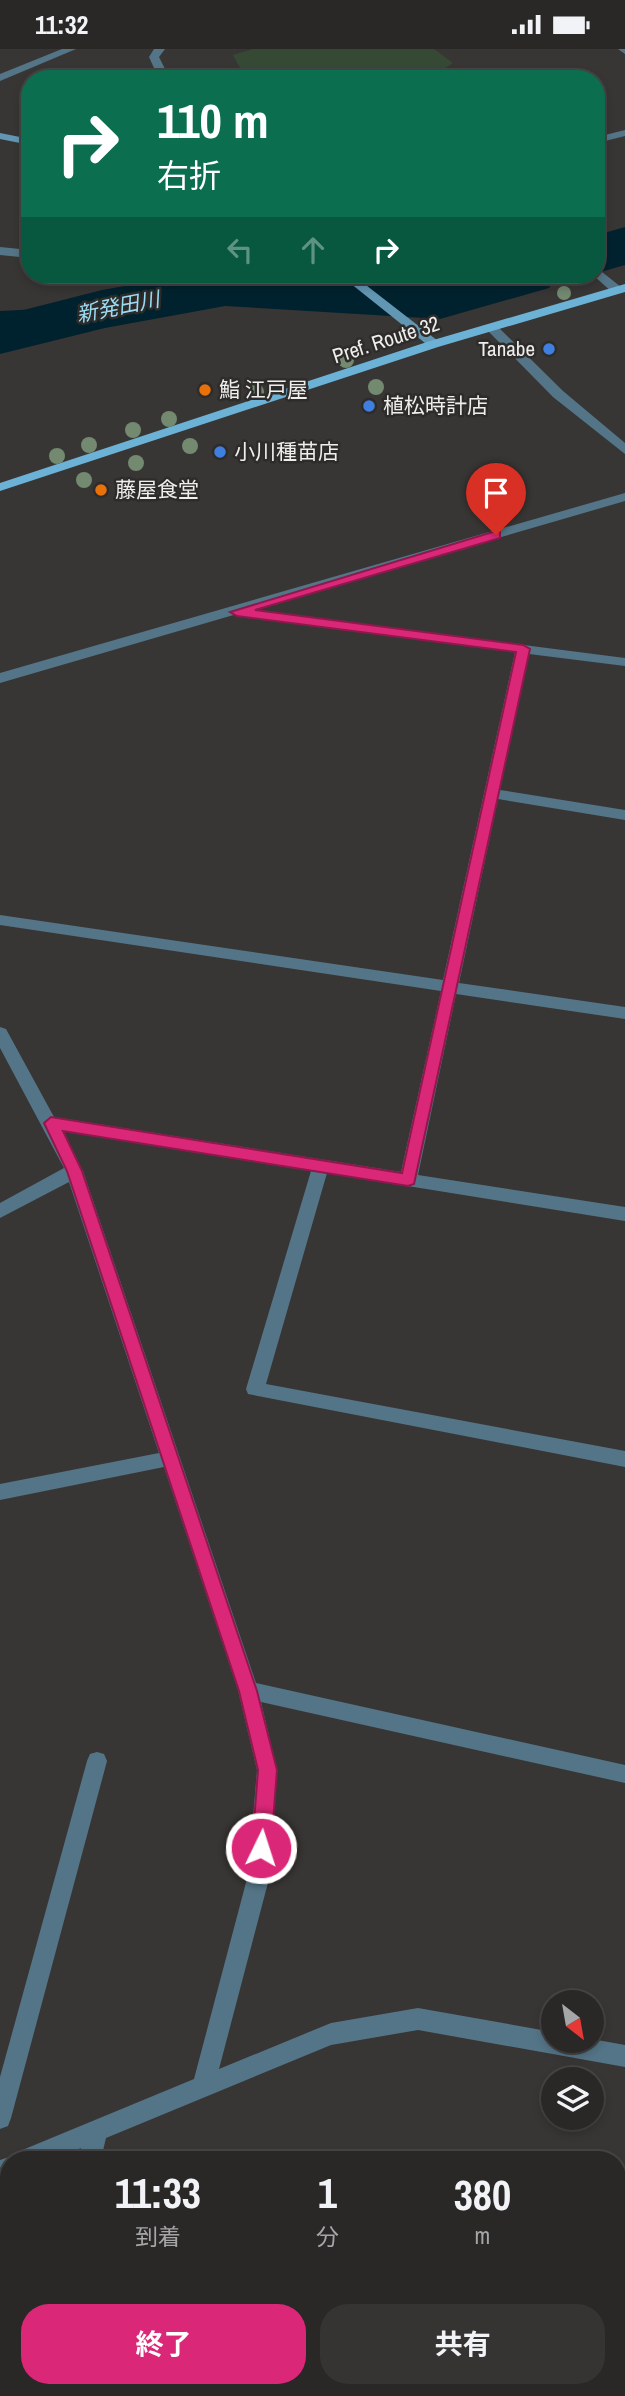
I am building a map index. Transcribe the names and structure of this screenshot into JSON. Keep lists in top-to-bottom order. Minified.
{"streets":{"main road":["Pref. Route 32"]},"water":["新発田川"],"places":["Tanabe","鮨 江戸屋","植松時計店","小川種苗店","藤屋食堂"],"north":"bottom right","page":{"status":"11:32","turn":["110 m","右折"],"eta":["11:33","到着","1","分","380","m"],"buttons":["終了","共有"]}}
